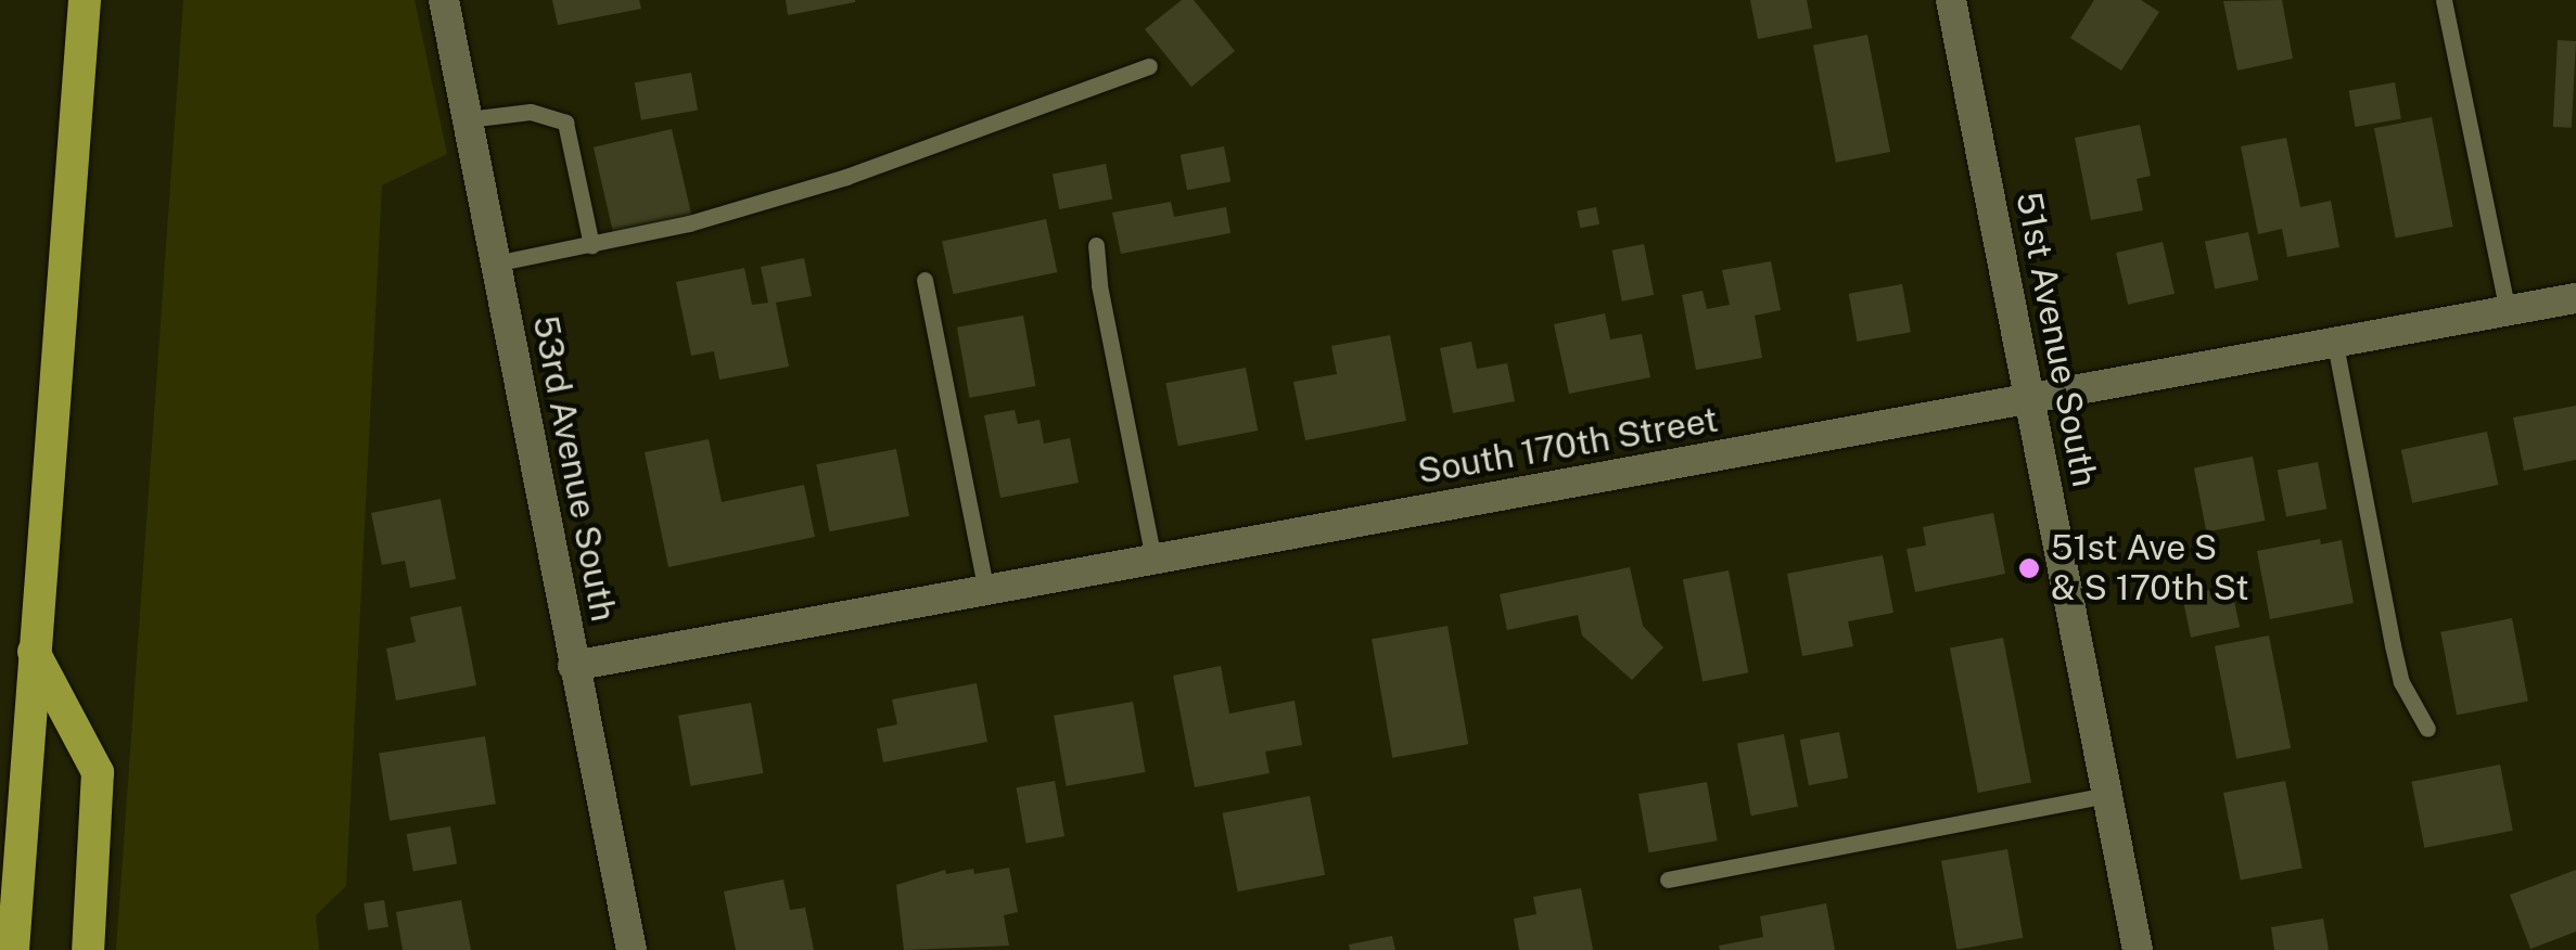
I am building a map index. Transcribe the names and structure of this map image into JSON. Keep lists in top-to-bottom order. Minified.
{"streets":{"street":["51st Avenue South","South 170th Street","53rd Avenue South"]},"crossings":[["51st Avenue South","South 170th Street"],["South 170th Street","53rd Avenue South"]],"places":["51st Ave S & S 170th St"]}
